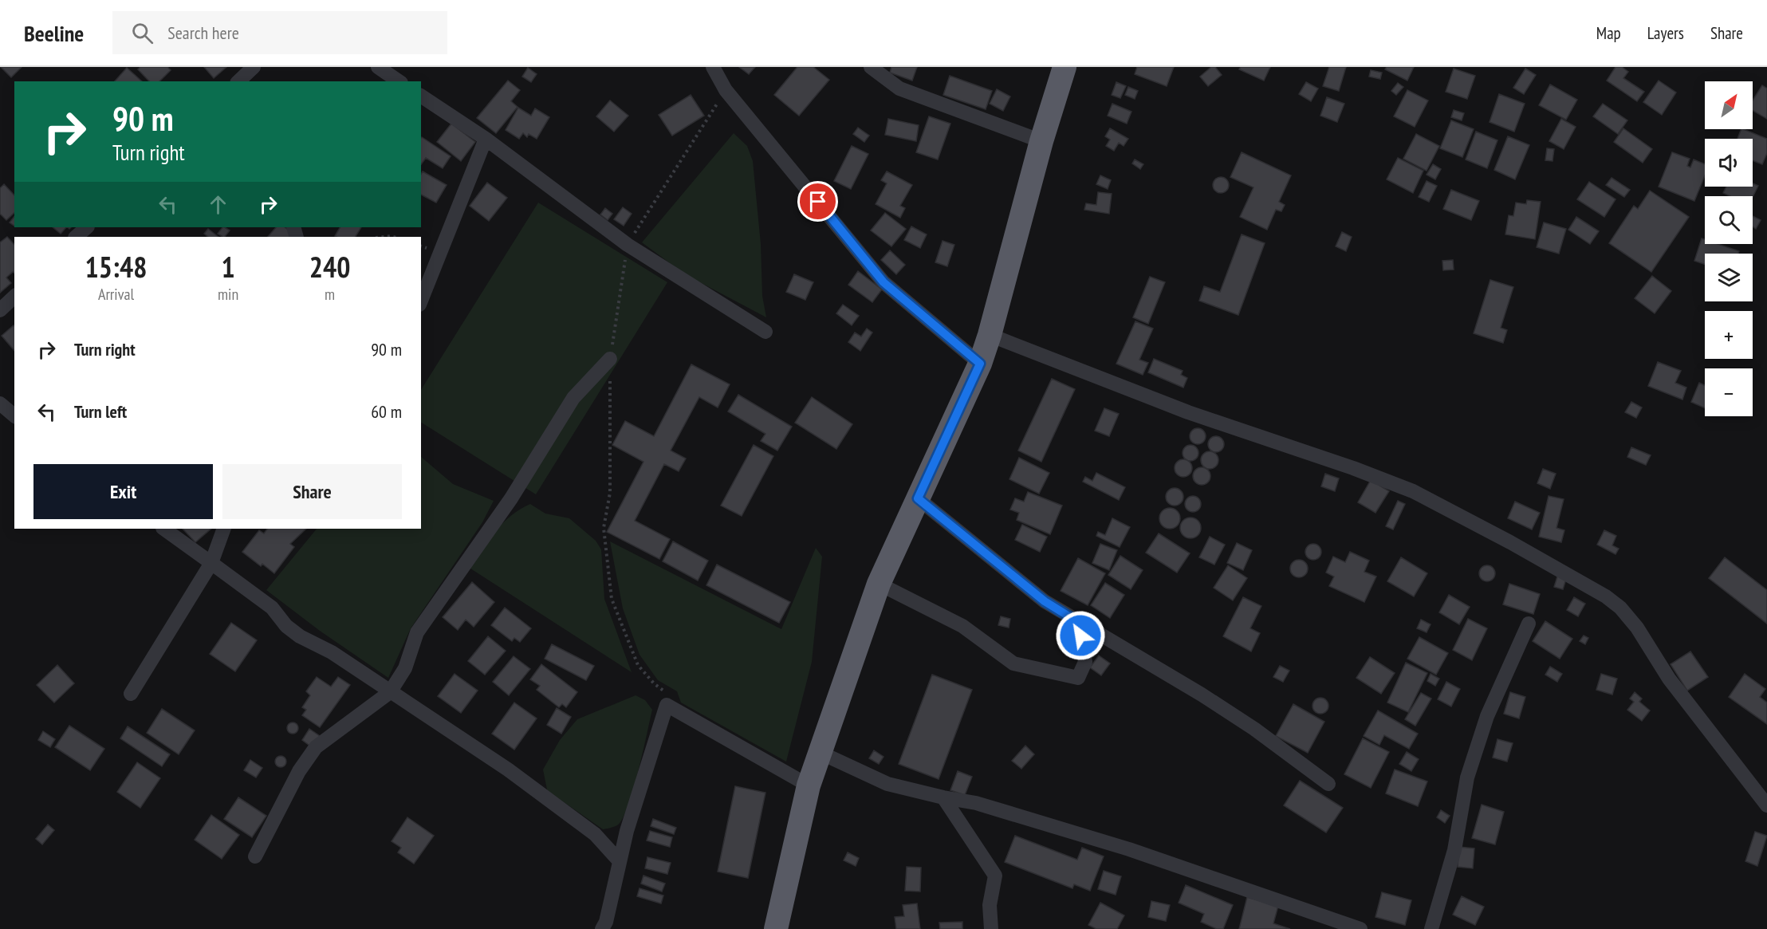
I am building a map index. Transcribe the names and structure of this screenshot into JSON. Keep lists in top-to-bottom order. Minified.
{"north":"top right","page":{"header":"Beeline","search":"Search here","nav":["Map","Layers","Share"],"map_buttons":["+","−"],"turn":["90 m","Turn right"],"eta":["15:48","Arrival","1","min","240","m"],"list":[{"name":"Turn right","value":"90 m"},{"name":"Turn left","value":"60 m"}],"buttons":["Exit","Share"]}}
